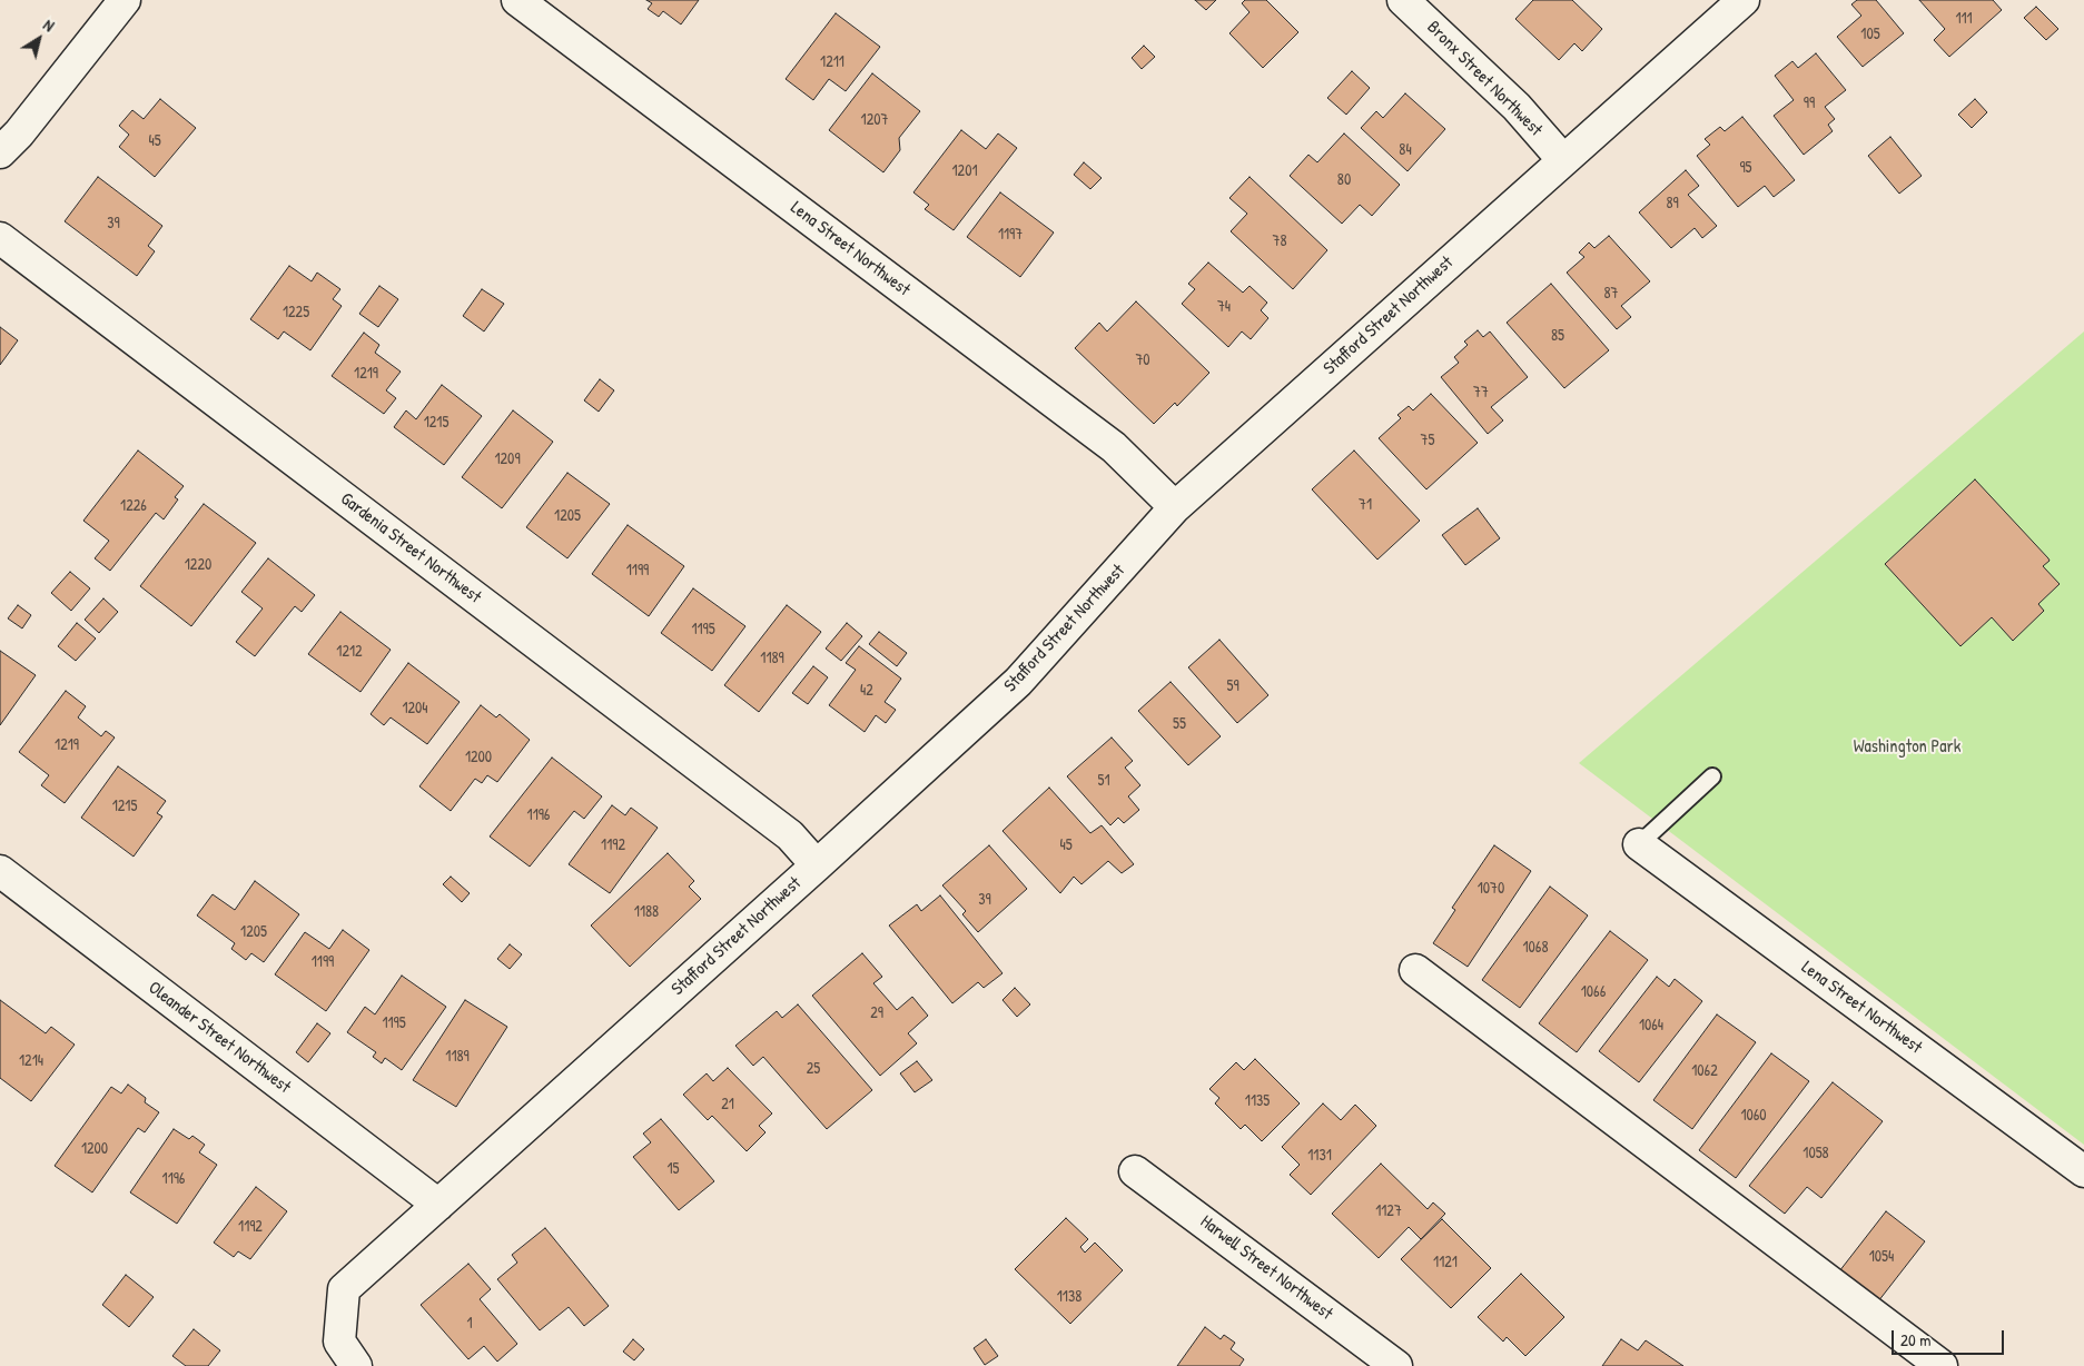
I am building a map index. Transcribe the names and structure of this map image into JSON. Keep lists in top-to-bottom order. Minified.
{"streets":{"street":["Bronx Street Northwest","Lena Street Northwest","Stafford Street Northwest","Gardenia Street Northwest","Oleander Street Northwest","Harwell Street Northwest"]},"crossings":[["Bronx Street Northwest","Stafford Street Northwest"],["Lena Street Northwest","Stafford Street Northwest"],["Stafford Street Northwest","Gardenia Street Northwest"],["Stafford Street Northwest","Oleander Street Northwest"]],"parks":["Washington Park"],"house_numbers":["111","105","1211","99","1207","45","84","95","1201","80","89","39","1197","78","87","74","1225","85","70","1219","77","1215","75","1209","71","1226","1205","1220","1199","1195","1212","1189","59","42","1204","55","1219","1200","51","1215","1196","1192","45","1070","39","1188","1205","1068","1199","1066","29","1195","1064","1189","1214","25","1062","1135","21","1060","1200","1058","1131","15","1196","1127","1192","1054","1121","1138","1"],"scale_bar":"20 m","north":"top right"}
